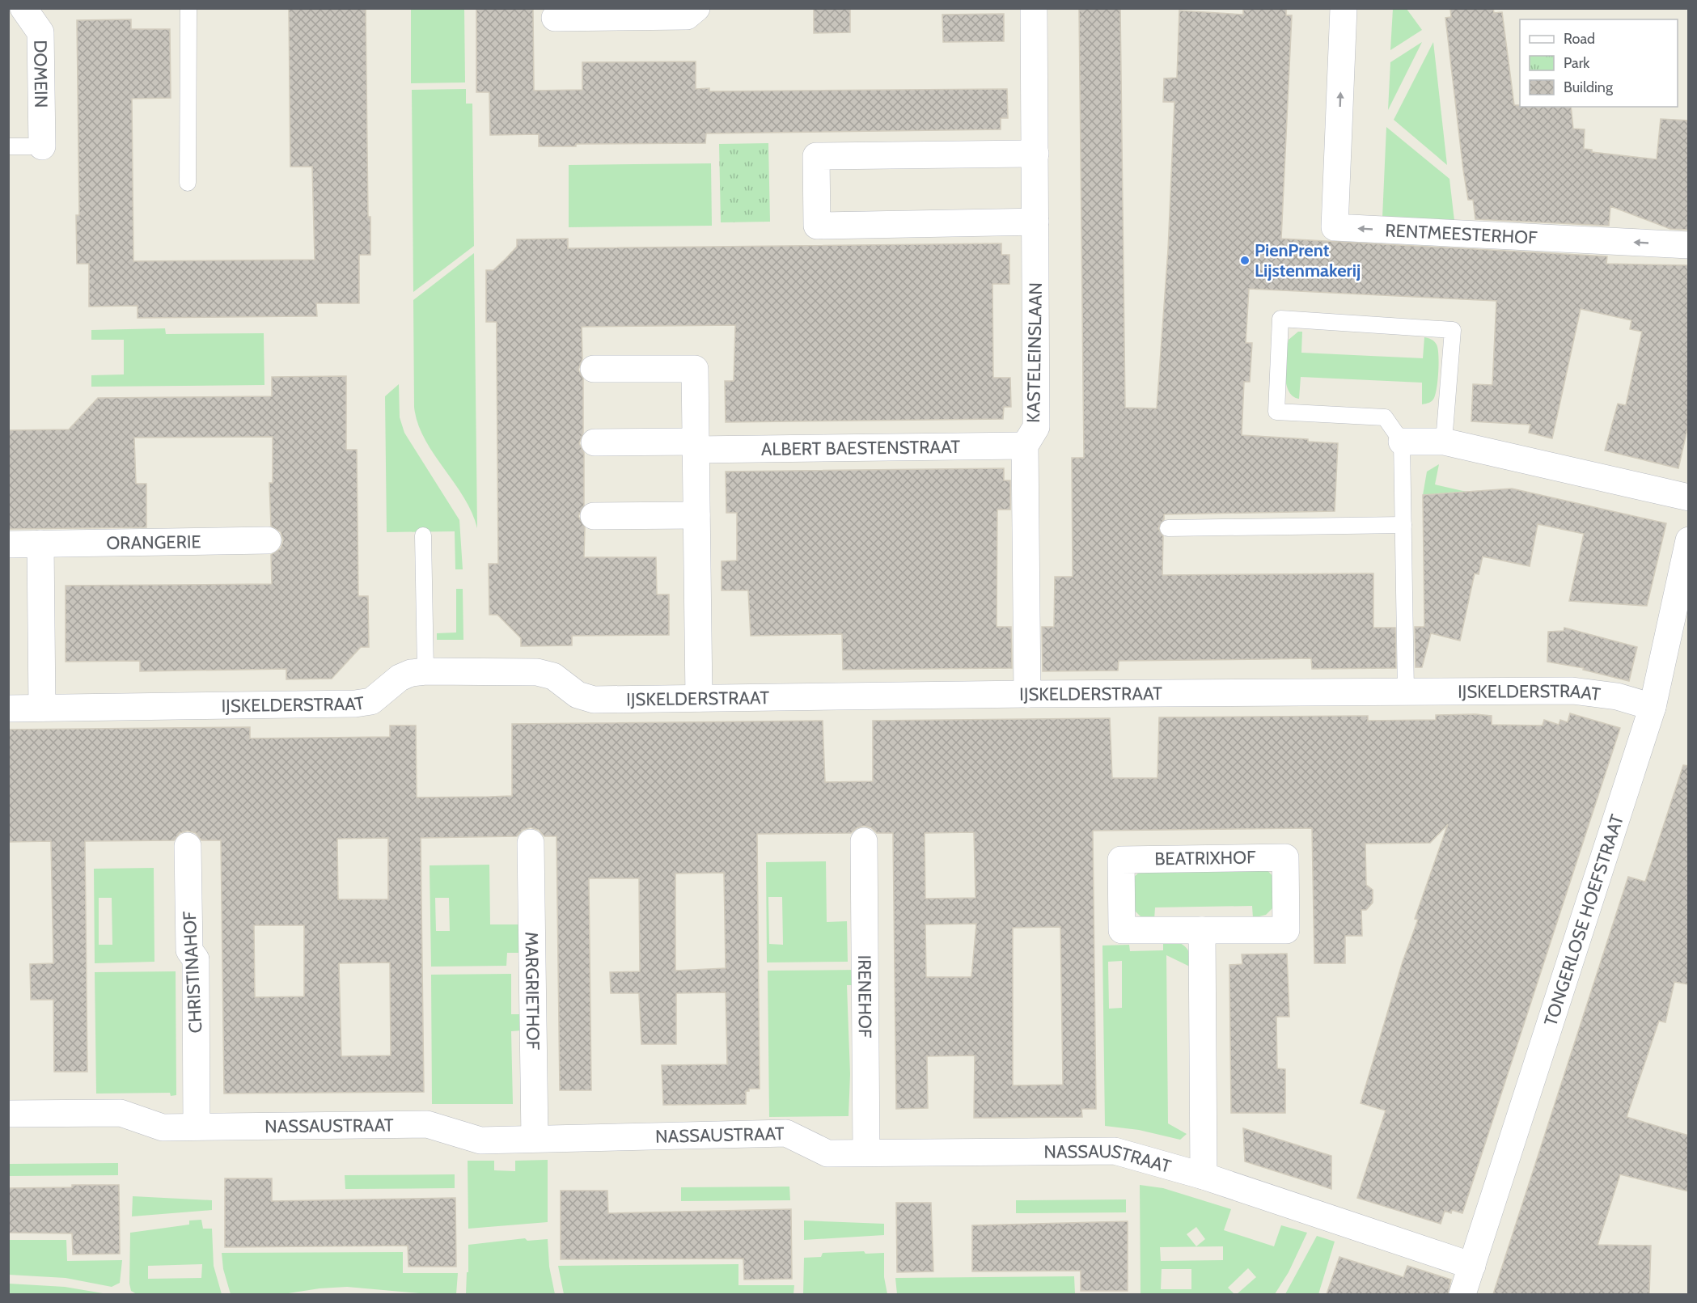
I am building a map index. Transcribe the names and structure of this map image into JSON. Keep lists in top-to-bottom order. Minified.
{"streets":{"street":["DOMEIN","RENTMEESTERHOF","KASTELEINSLAAN","ALBERT BAESTENSTRAAT","ORANGERIE","IJSKELDERSTRAAT","BEATRIXHOF","TONGERLOSE HOEFSTRAAT","CHRISTINAHOF","MARGRIETHOF","IRENEHOF","NASSAUSTRAAT"]},"crossings":[["KASTELEINSLAAN","ALBERT BAESTENSTRAAT"],["KASTELEINSLAAN","IJSKELDERSTRAAT"],["IJSKELDERSTRAAT","TONGERLOSE HOEFSTRAAT"],["TONGERLOSE HOEFSTRAAT","NASSAUSTRAAT"],["CHRISTINAHOF","NASSAUSTRAAT"],["MARGRIETHOF","NASSAUSTRAAT"],["IRENEHOF","NASSAUSTRAAT"]],"places":["PienPrent Lijstenmakerij"],"legend":["Road","Park","Building"]}
